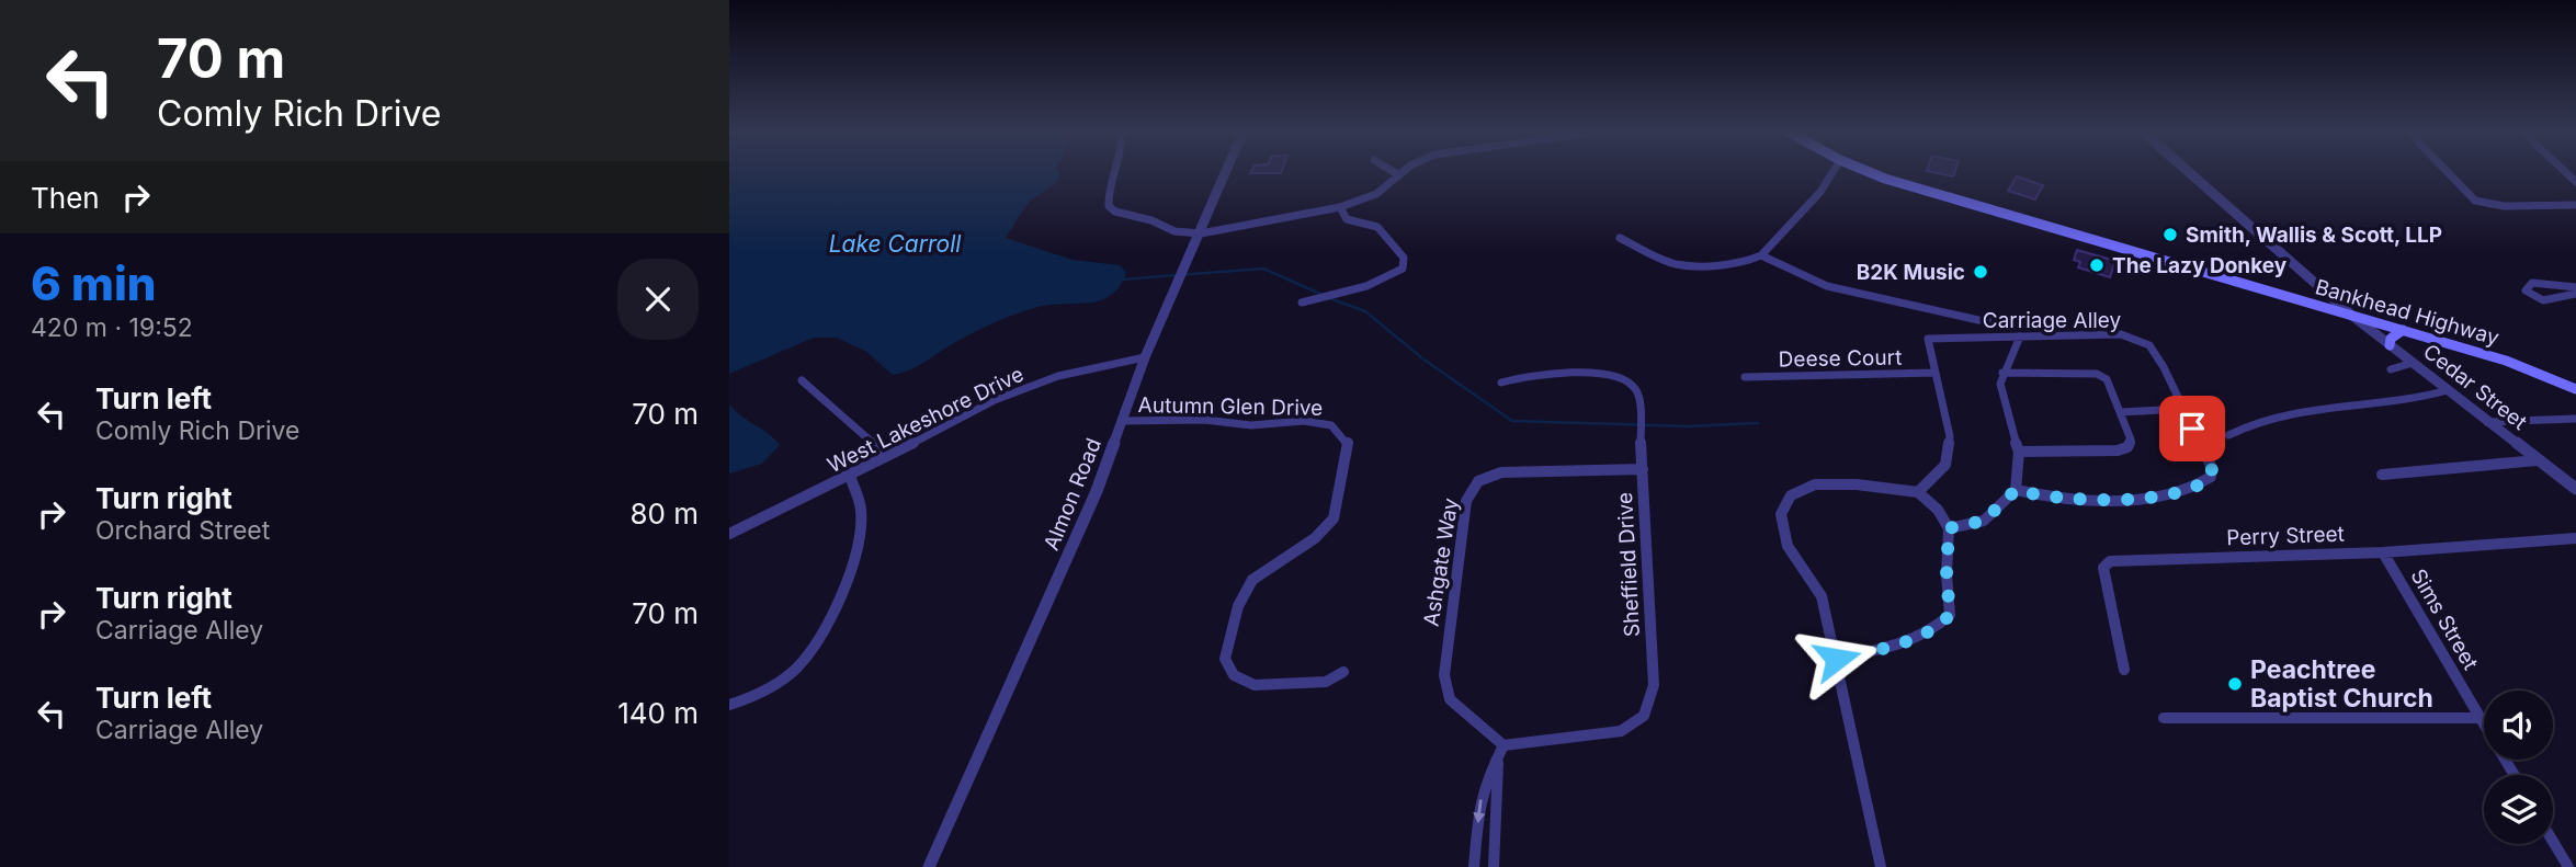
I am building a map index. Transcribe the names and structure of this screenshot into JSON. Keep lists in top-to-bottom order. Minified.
{"streets":{"main road":["Bankhead Highway"],"street":["Carriage Alley","Deese Court","Cedar Street","Autumn Glen Drive","West Lakeshore Drive","Almon Road","Perry Street","Ashgate Way","Sheffield Drive","Sims Street"]},"crossings":[["Bankhead Highway","Cedar Street"],["Carriage Alley","Deese Court"],["Autumn Glen Drive","Almon Road"],["West Lakeshore Drive","Almon Road"],["Perry Street","Sims Street"],["Ashgate Way","Sheffield Drive"]],"water":["Lake Carroll"],"places":["Smith, Wallis & Scott, LLP","The Lazy Donkey","B2K Music","Peachtree Baptist Church"],"page":{"turn":["70 m","Comly Rich Drive"],"then":"Then","heading":["6 min","420 m · 19:52"],"list":[{"name":"Turn left","note":"Comly Rich Drive","value":"70 m"},{"name":"Turn right","note":"Orchard Street","value":"80 m"},{"name":"Turn right","note":"Carriage Alley","value":"70 m"},{"name":"Turn left","note":"Carriage Alley","value":"140 m"}]}}
